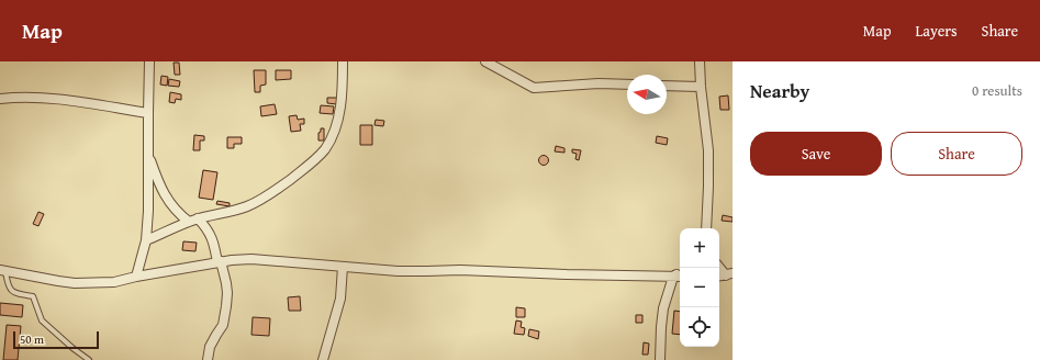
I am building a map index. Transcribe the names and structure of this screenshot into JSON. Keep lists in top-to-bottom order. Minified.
{"scale_bar":"50 m","north":"left","page":{"header":"Map","nav":["Map","Layers","Share"],"heading":["Nearby","0 results"],"buttons":["Save","Share"],"map_buttons":["+","−"],"scale":"50 m"}}
